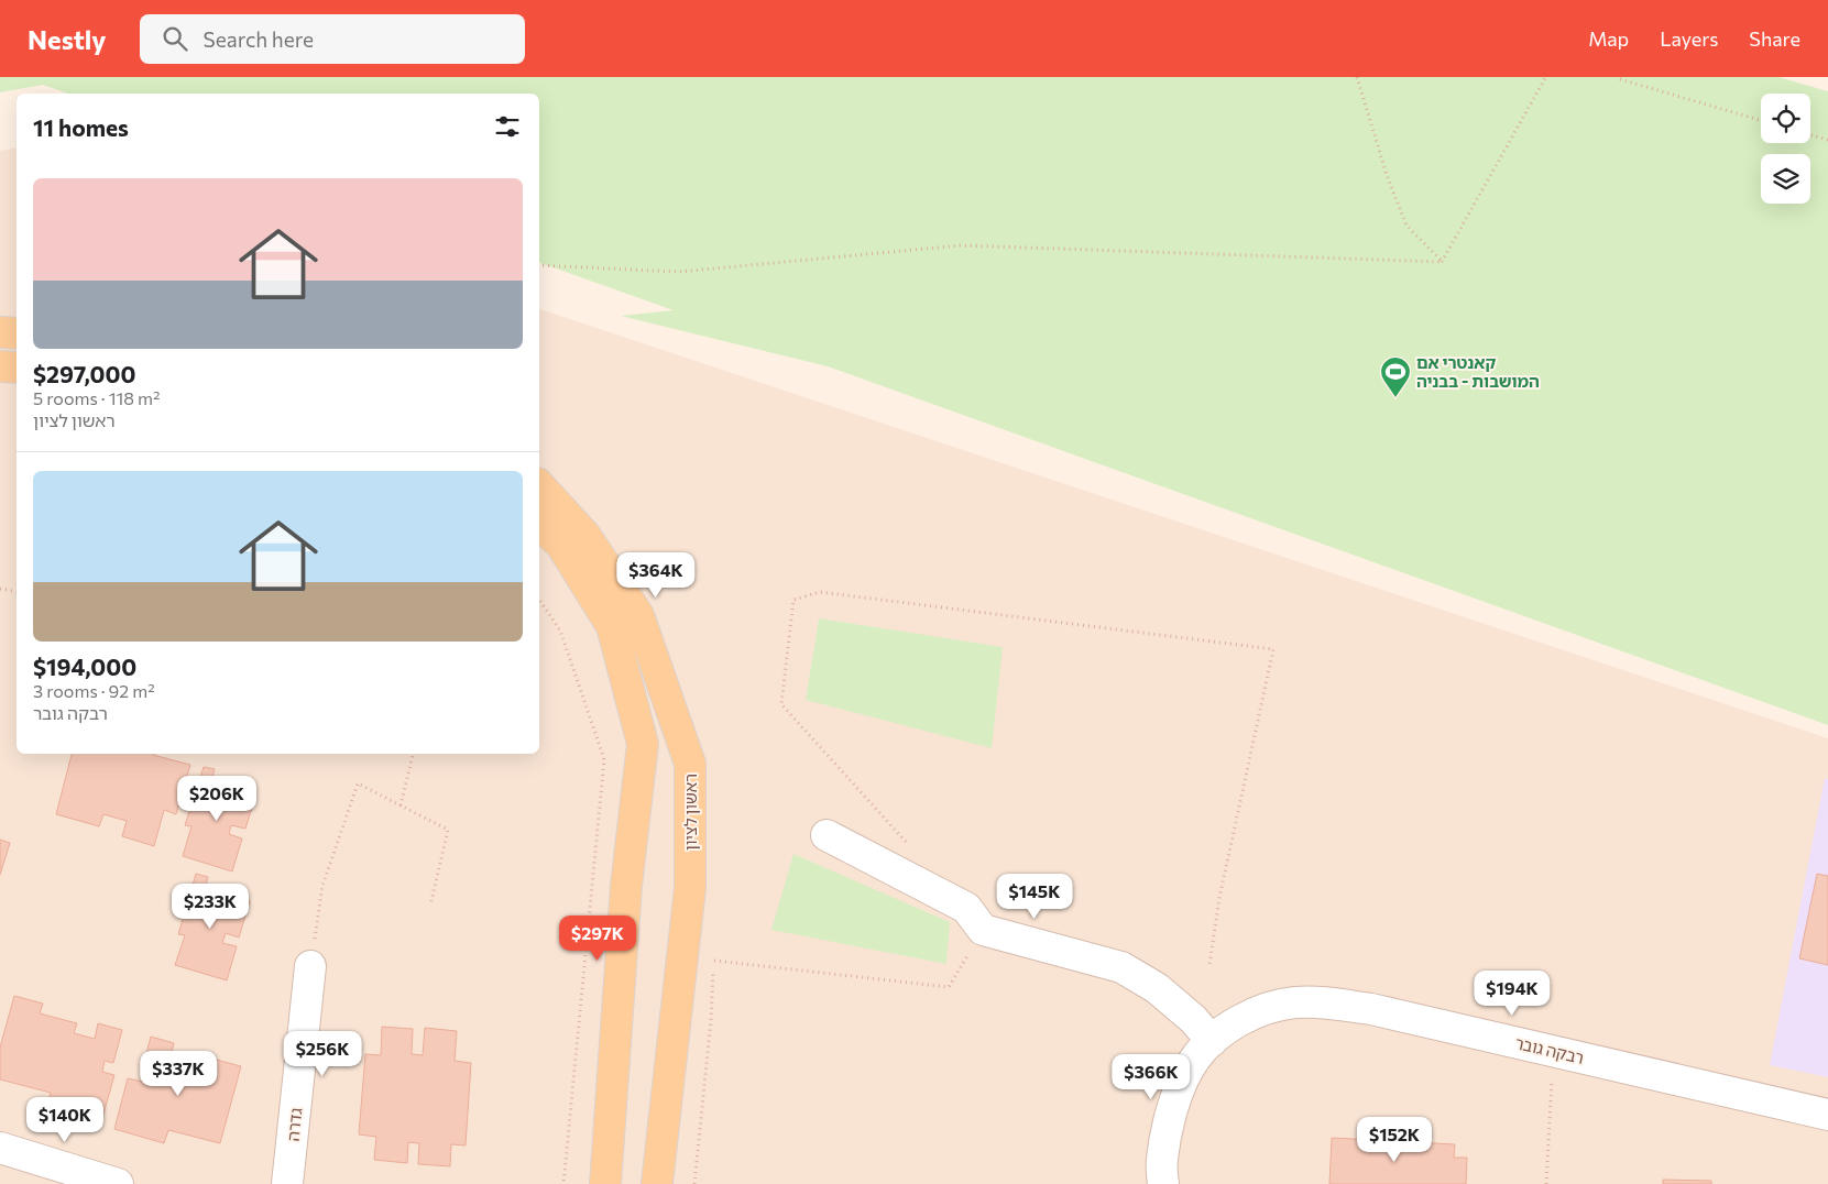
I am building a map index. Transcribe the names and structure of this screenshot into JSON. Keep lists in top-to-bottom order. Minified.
{"streets":{"main road":["ראשון לציון"],"street":["רבקה גובר","גדרה"]},"places":{"sports":["קאנטרי אם המושבות - בבניה"]},"page":{"header":"Nestly","search":"Search here","nav":["Map","Layers","Share"],"heading":"11 homes","list":[{"name":"$297,000","note":"5 rooms · 118 m² · ראשון לציון"},{"name":"$194,000","note":"3 rooms · 92 m² · רבקה גובר"}],"price":["$364K","$206K","$145K","$233K","$297K","$194K","$256K","$337K","$366K","$140K","$152K"]}}
